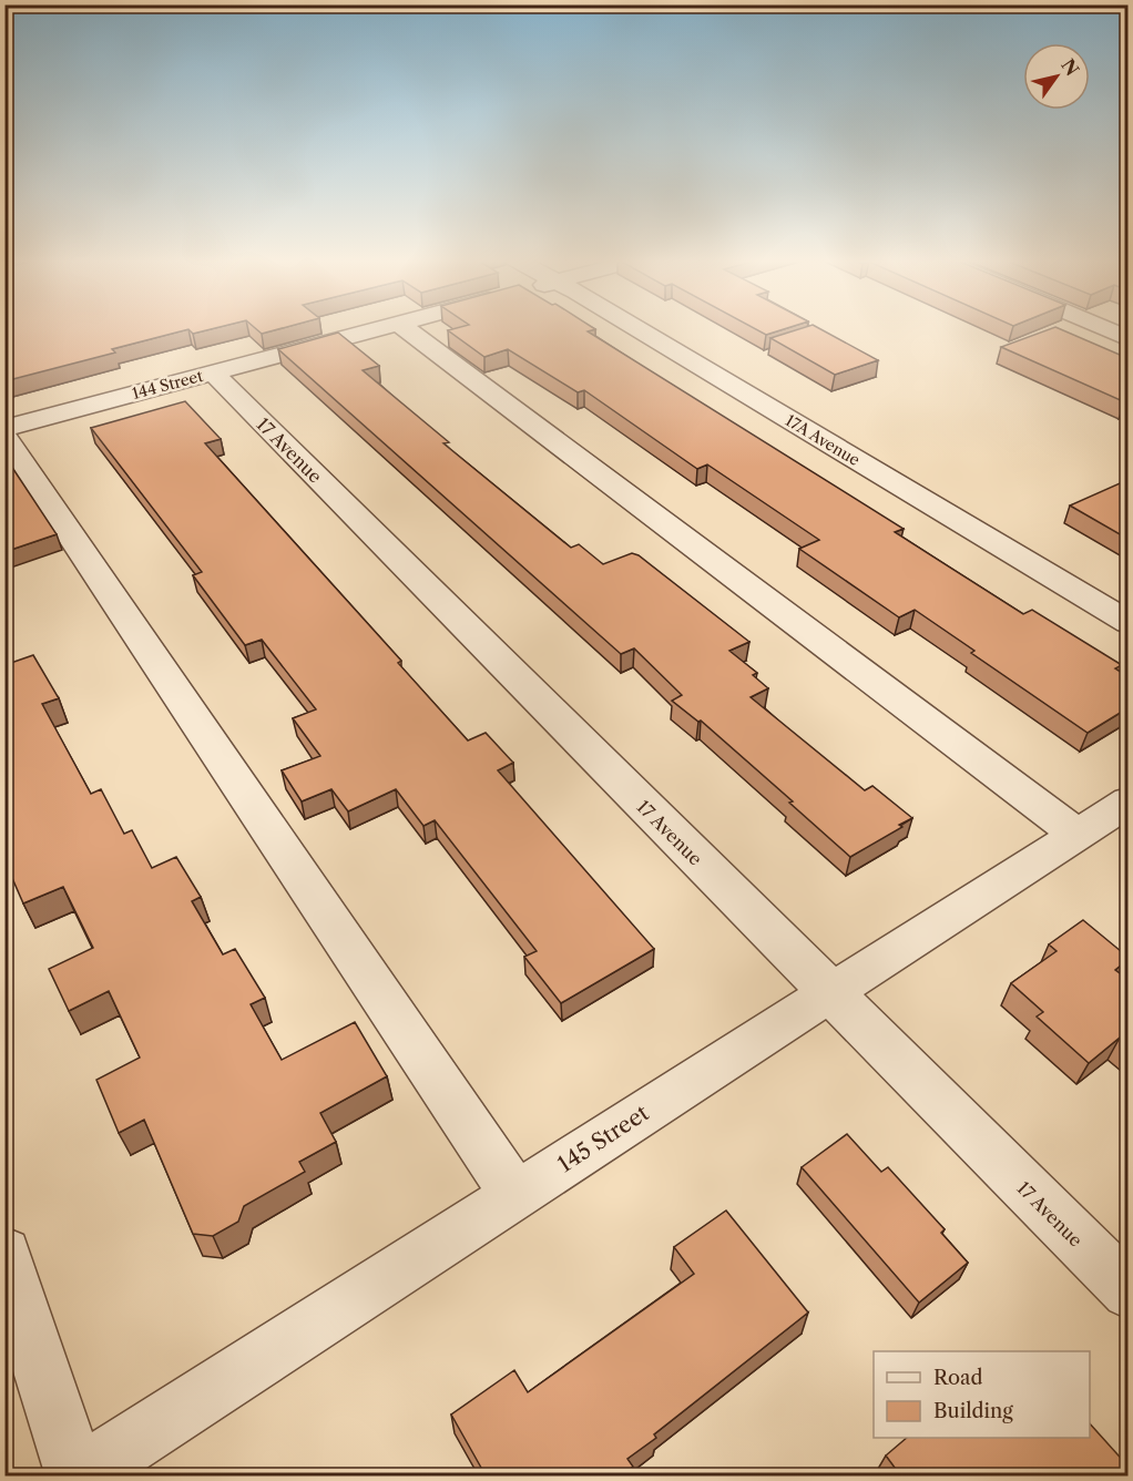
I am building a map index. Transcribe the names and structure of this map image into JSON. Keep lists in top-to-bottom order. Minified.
{"streets":{"street":["144 Street","17A Avenue","17 Avenue","145 Street"]},"crossings":[["144 Street","17 Avenue"],["17 Avenue","145 Street"]],"legend":["Road","Building"],"north":"top right"}
